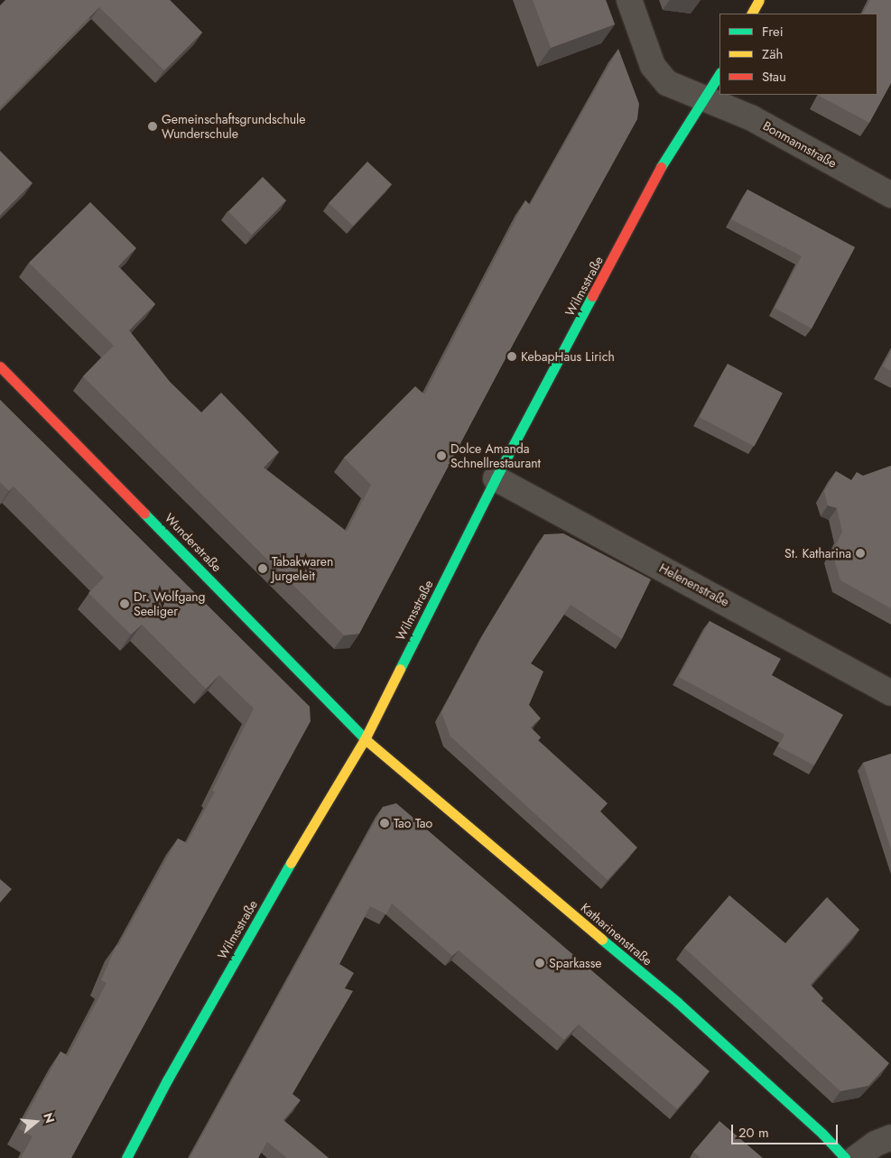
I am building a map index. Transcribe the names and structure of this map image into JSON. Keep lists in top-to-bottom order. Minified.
{"streets":{"street":["Bonmannstraße","Wilmsstraße","Wunderstraße","Helenenstraße","Katharinenstraße"]},"crossings":[["Bonmannstraße","Wilmsstraße"],["Wilmsstraße","Wunderstraße"],["Wilmsstraße","Helenenstraße"],["Wilmsstraße","Katharinenstraße"],["Wunderstraße","Katharinenstraße"]],"places":["Gemeinschaftsgrundschule Wunderschule","KebapHaus Lirich","Dolce Amanda Schnellrestaurant","St. Katharina","Tabakwaren Jurgeleit","Dr. Wolfgang Seeliger","Tao Tao","Sparkasse"],"legend":["Frei","Zäh","Stau"],"scale_bar":"20 m","north":"right"}
